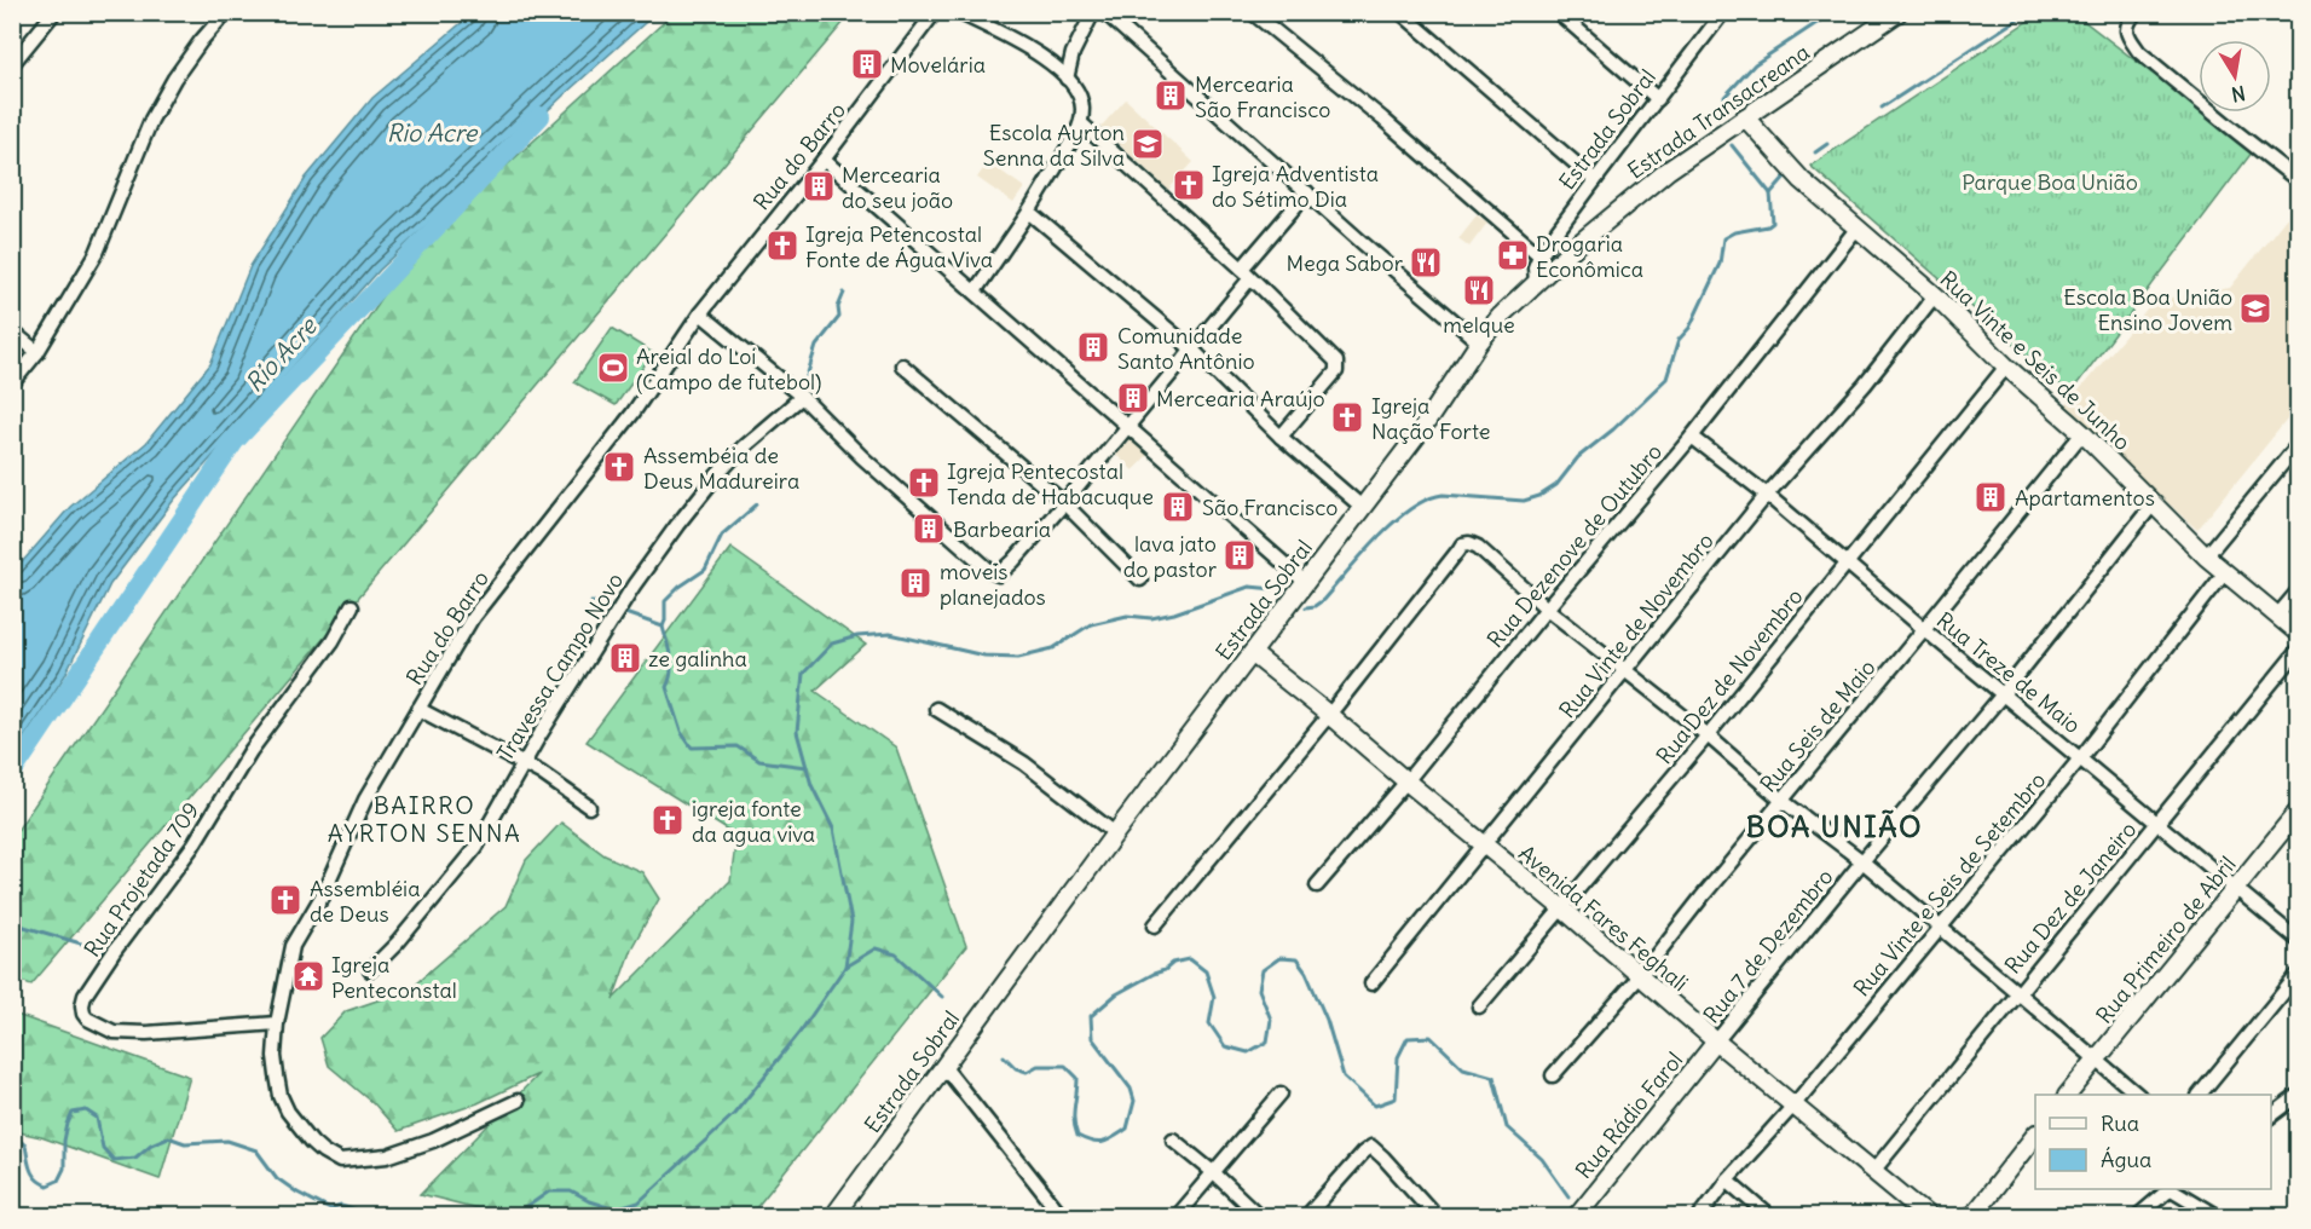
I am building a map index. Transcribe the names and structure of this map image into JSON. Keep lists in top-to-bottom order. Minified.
{"streets":{"street":["Estrada Transacreana","Estrada Sobral","Rua do Barro","Rua Vinte e Seis de Junho","Rua Dezenove de Outubro","Rua Vinte de Novembro","Travessa Campo Novo","Rua Treze de Maio","Rua Dez de Novembro","Rua Seis de Maio","Rua Projetada 709","Rua Vinte e Seis de Setembro","Rua Dez de Janeiro","Avenida Fares Feghali","Rua Primeiro de Abril","Rua 7 de Dezembro","Rua Rádio Farol"]},"crossings":[["Estrada Transacreana","Estrada Sobral"],["Estrada Transacreana","Rua Vinte e Seis de Junho"],["Estrada Sobral","Avenida Fares Feghali"],["Rua do Barro","Rua Projetada 709"],["Rua Vinte e Seis de Junho","Rua Dezenove de Outubro"],["Rua Vinte e Seis de Junho","Rua Vinte de Novembro"],["Rua Vinte e Seis de Junho","Rua Dez de Novembro"],["Rua Vinte e Seis de Junho","Rua Seis de Maio"],["Rua Vinte e Seis de Junho","Rua Vinte e Seis de Setembro"],["Rua Vinte e Seis de Junho","Rua 7 de Dezembro"],["Rua Dezenove de Outubro","Rua Treze de Maio"],["Rua Dezenove de Outubro","Avenida Fares Feghali"],["Rua Vinte de Novembro","Rua Treze de Maio"],["Rua Vinte de Novembro","Avenida Fares Feghali"],["Rua Treze de Maio","Rua Dez de Novembro"],["Rua Treze de Maio","Rua Seis de Maio"],["Rua Treze de Maio","Rua Vinte e Seis de Setembro"],["Rua Treze de Maio","Rua Dez de Janeiro"],["Rua Treze de Maio","Rua Primeiro de Abril"],["Rua Treze de Maio","Rua 7 de Dezembro"],["Rua Dez de Novembro","Avenida Fares Feghali"],["Rua Seis de Maio","Avenida Fares Feghali"],["Rua Vinte e Seis de Setembro","Avenida Fares Feghali"],["Rua Dez de Janeiro","Avenida Fares Feghali"],["Avenida Fares Feghali","Rua 7 de Dezembro"],["Avenida Fares Feghali","Rua Rádio Farol"],["Rua 7 de Dezembro","Rua Rádio Farol"]],"districts":["BAIRRO AYRTON SENNA","BOA UNIÃO"],"water":["Rio Acre","Río Acre"],"parks":["Parque Boa União"],"places":{"building":["Movelária","Mercearia São Francisco","Mercearia do seu joão","Comunidade Santo Antônio","Mercearia Araújo","Apartamentos","São Francisco","Barbearia","lava jato do pastor","moveis planejados","ze galinha"],"school or university":["Escola Ayrton Senna da Silva","Escola Boa União Ensino Jovem"],"church":["Igreja Adventista do Sétimo Dia","Igreja Petencostal Fonte de Água Viva","Igreja Nação Forte","Assembéia de Deus Madureira","Igreja Pentecostal Tenda de Habacuque","igreja fonte da agua viva","Assembléia de Deus"],"pharmacy":["Drogaria Econômica"],"restaurant":["Mega Sabor","melque"],"sports":["Areial do Loi (Campo de futebol)"],"temple":["Igreja Penteconstal"]},"legend":["Rua","Água"],"north":"bottom"}
